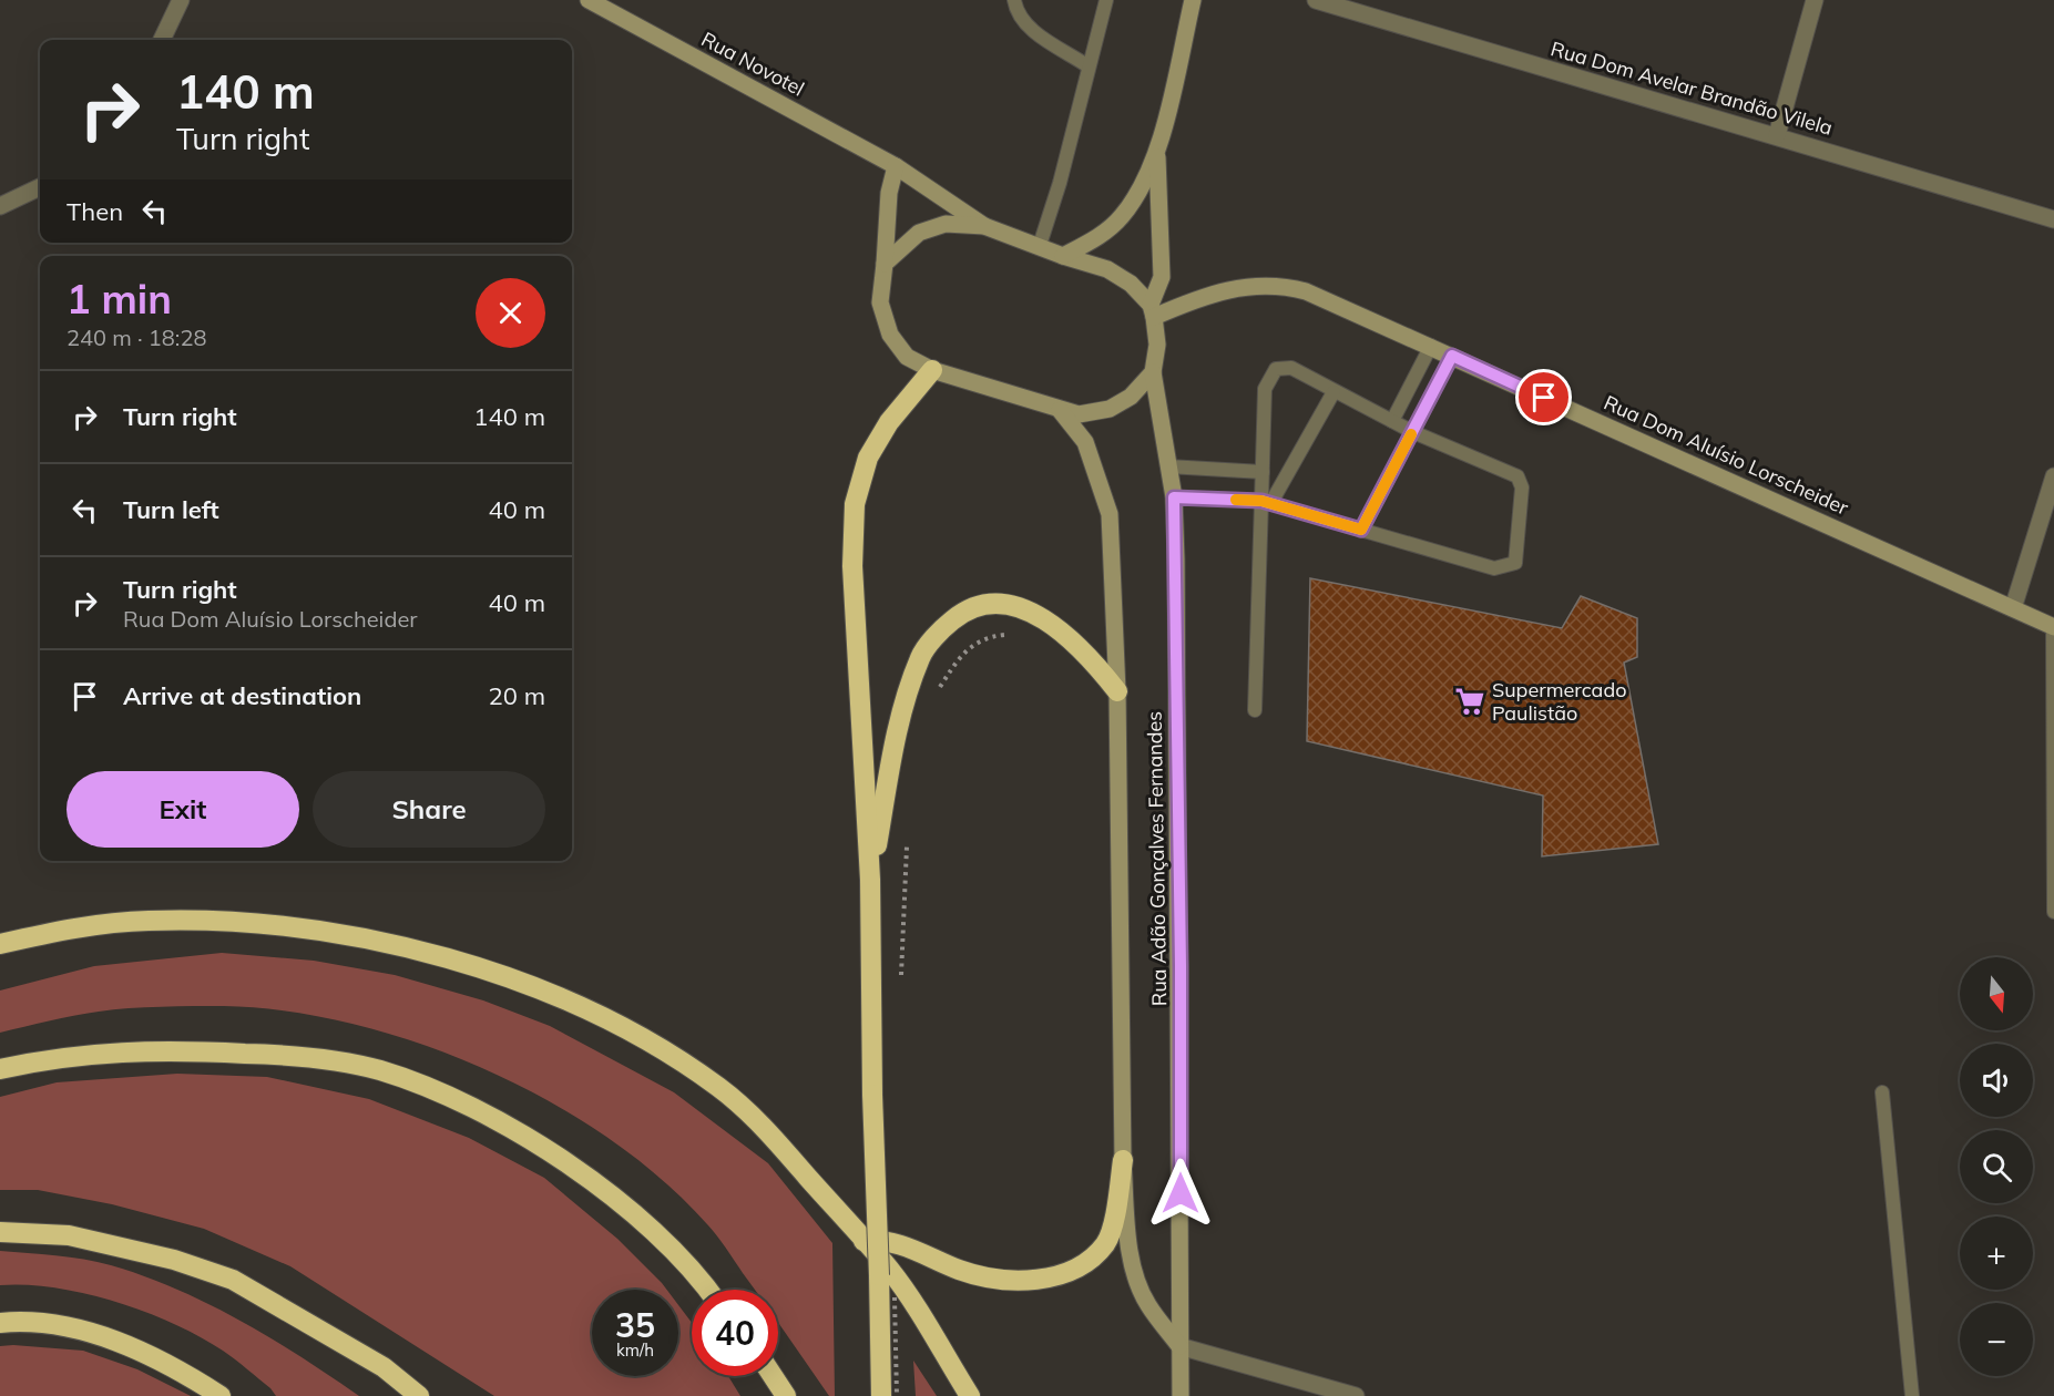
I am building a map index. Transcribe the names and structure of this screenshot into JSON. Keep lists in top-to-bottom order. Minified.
{"streets":{"street":["Rua Novotel","Rua Dom Avelar Brandão Vilela","Rua Dom Aluísio Lorscheider","Rua Adão Gonçalves Fernandes"]},"crossings":[["Rua Novotel","Rua Dom Aluísio Lorscheider"],["Rua Novotel","Rua Adão Gonçalves Fernandes"],["Rua Dom Aluísio Lorscheider","Rua Adão Gonçalves Fernandes"]],"places":{"supermarket":["Supermercado Paulistão"]},"north":"bottom","page":{"turn":["140 m","Turn right"],"then":"Then","heading":["1 min","240 m · 18:28"],"list":[{"name":"Turn right","value":"140 m"},{"name":"Turn left","value":"40 m"},{"name":"Turn right","note":"Rua Dom Aluísio Lorscheider","value":"40 m"},{"name":"Arrive at destination","value":"20 m"}],"buttons":["Exit","Share"],"map_buttons":["+","−"],"speed":"35 km/h","limit":"40"}}
